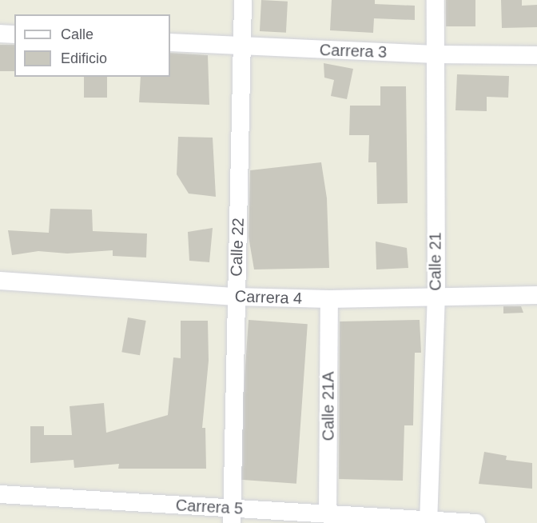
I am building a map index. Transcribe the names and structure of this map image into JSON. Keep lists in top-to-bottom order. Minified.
{"streets":{"street":["Carrera 3","Calle 22","Calle 21","Carrera 4","Calle 21A","Carrera 5"]},"crossings":[["Carrera 3","Calle 22"],["Carrera 3","Calle 21"],["Calle 22","Carrera 4"],["Calle 22","Carrera 5"],["Calle 21","Carrera 4"],["Calle 21","Carrera 5"],["Carrera 4","Calle 21A"],["Calle 21A","Carrera 5"]],"legend":["Calle","Edificio"]}
